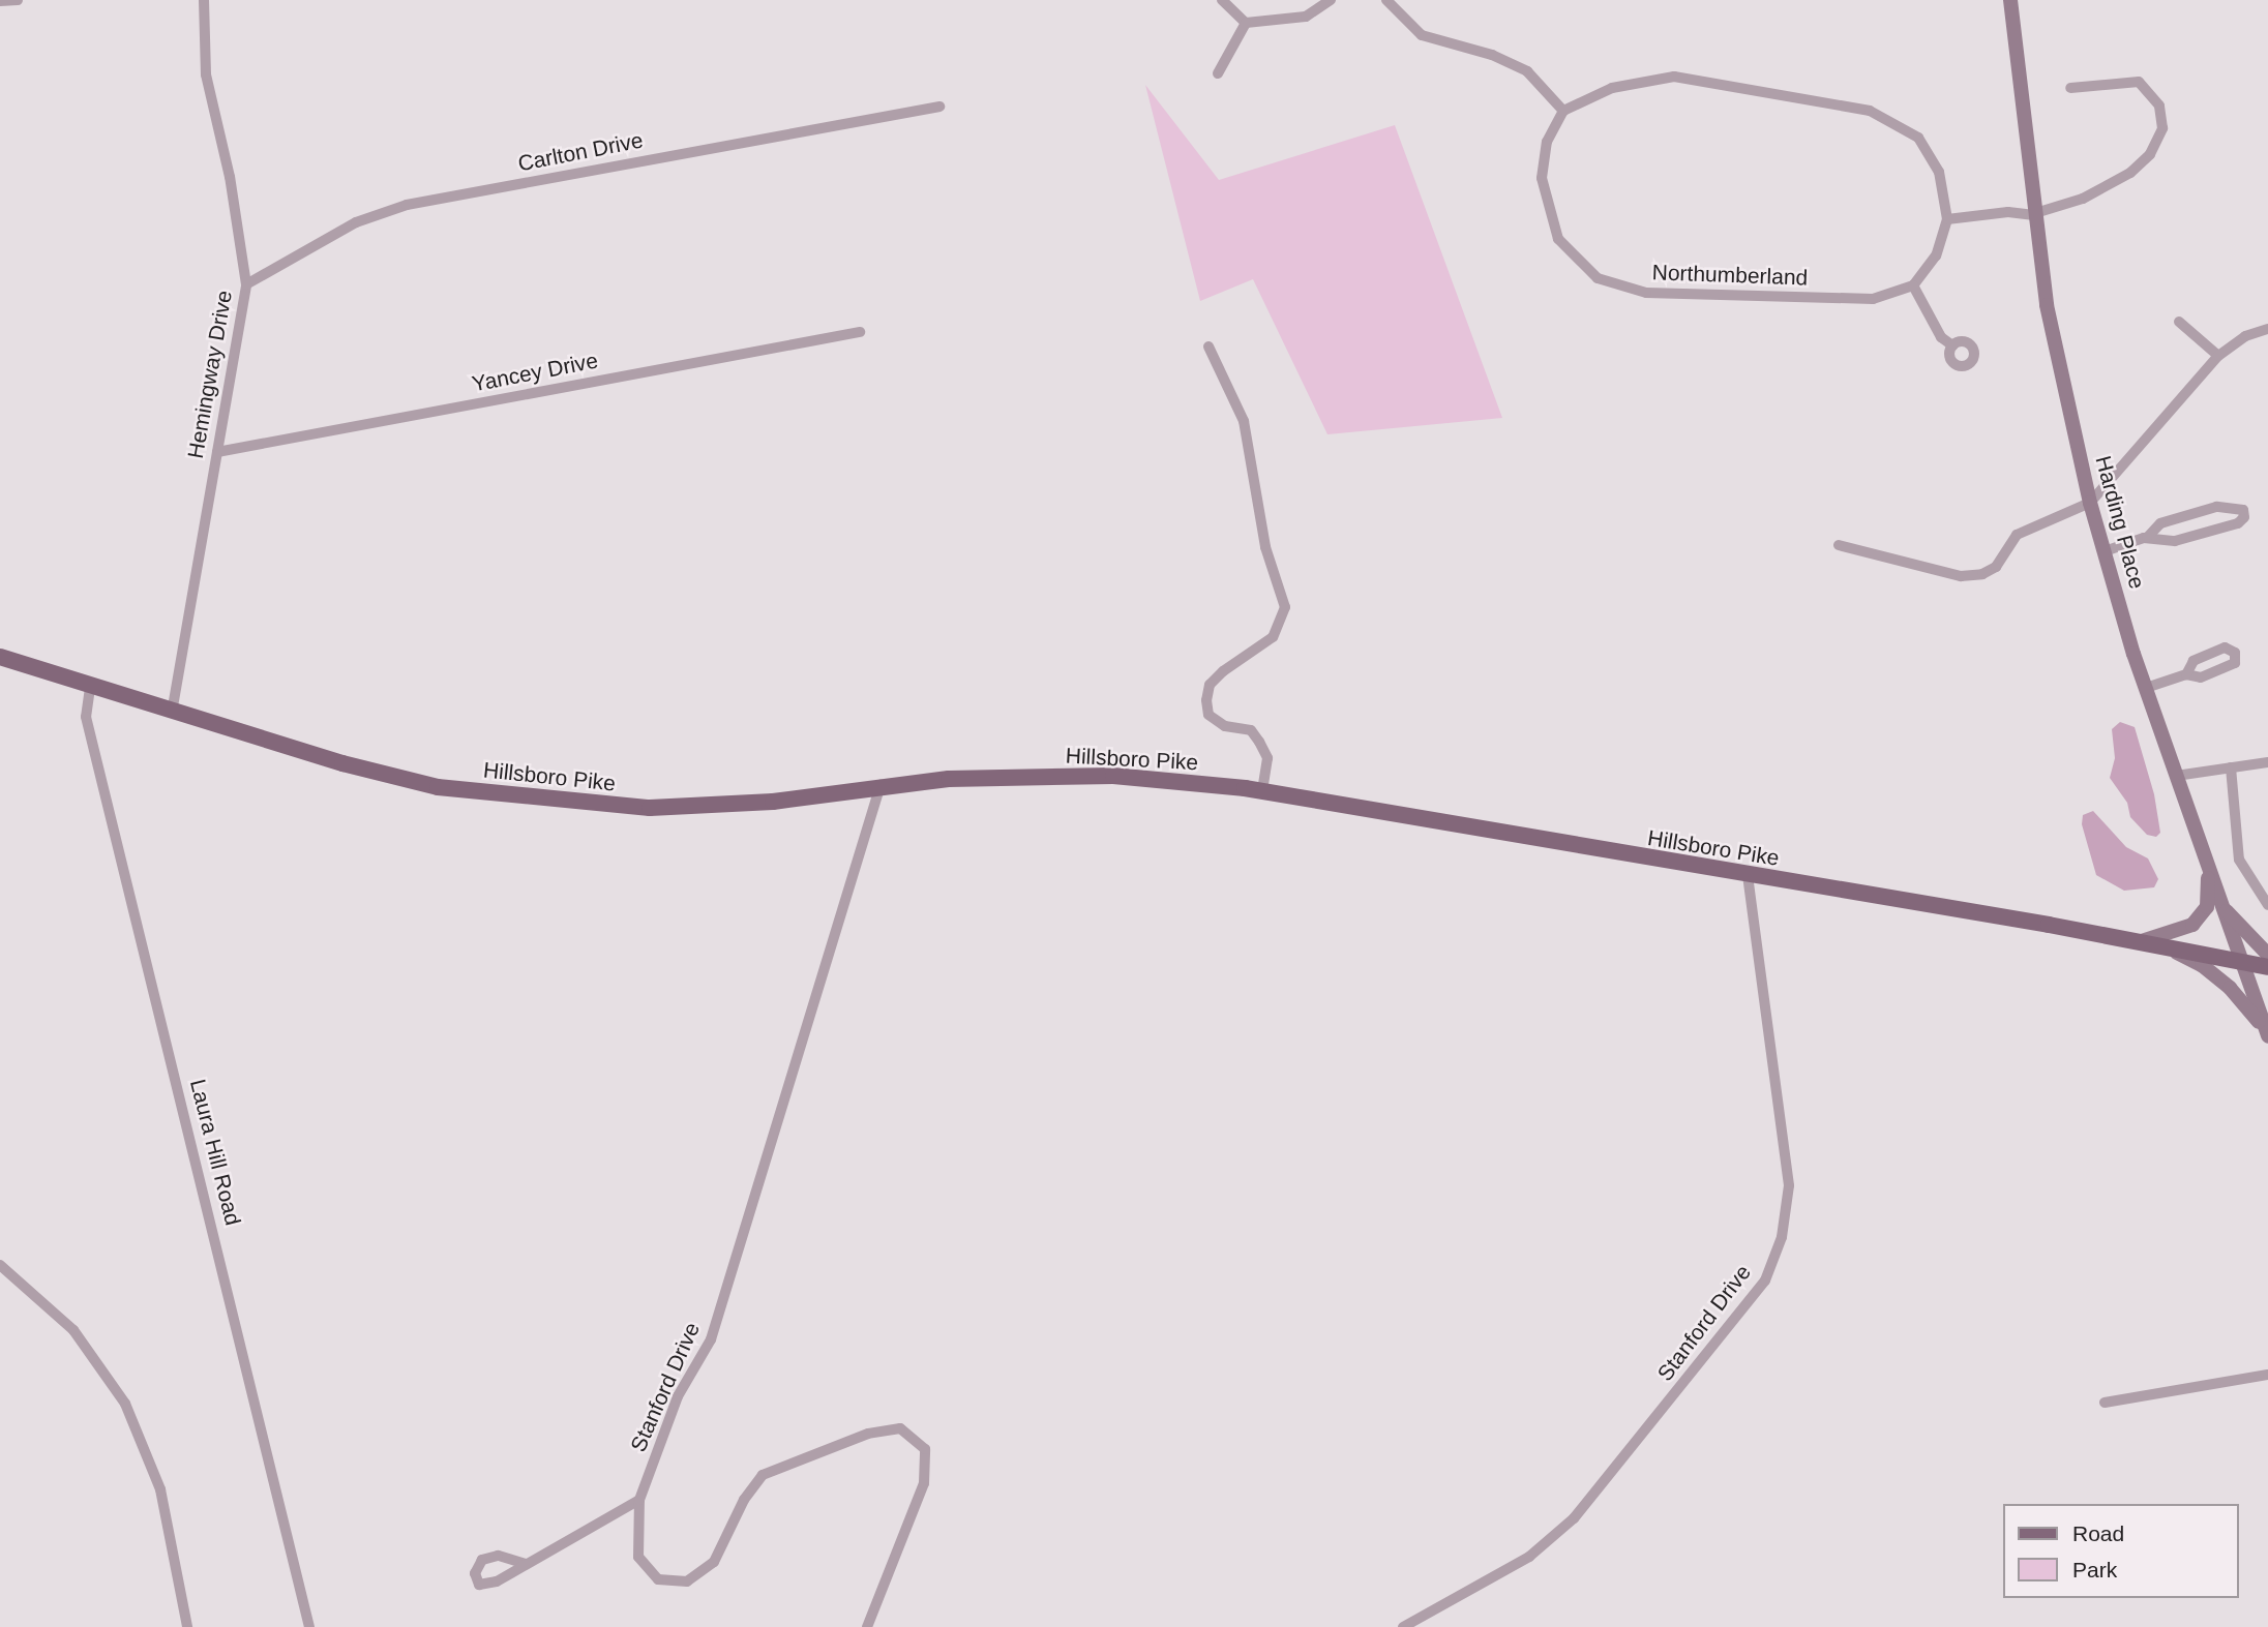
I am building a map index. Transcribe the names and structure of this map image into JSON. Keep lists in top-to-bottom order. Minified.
{"streets":{"main road":["Harding Place","Hillsboro Pike"],"street":["Carlton Drive","Northumberland","Yancey Drive","Hemingway Drive","Laura Hill Road","Stanford Drive"]},"crossings":[["Carlton Drive","Hemingway Drive"],["Yancey Drive","Hemingway Drive"],["Hemingway Drive","Hillsboro Pike"],["Harding Place","Hillsboro Pike"],["Hillsboro Pike","Laura Hill Road"],["Hillsboro Pike","Stanford Drive"]],"legend":["Road","Park"]}
